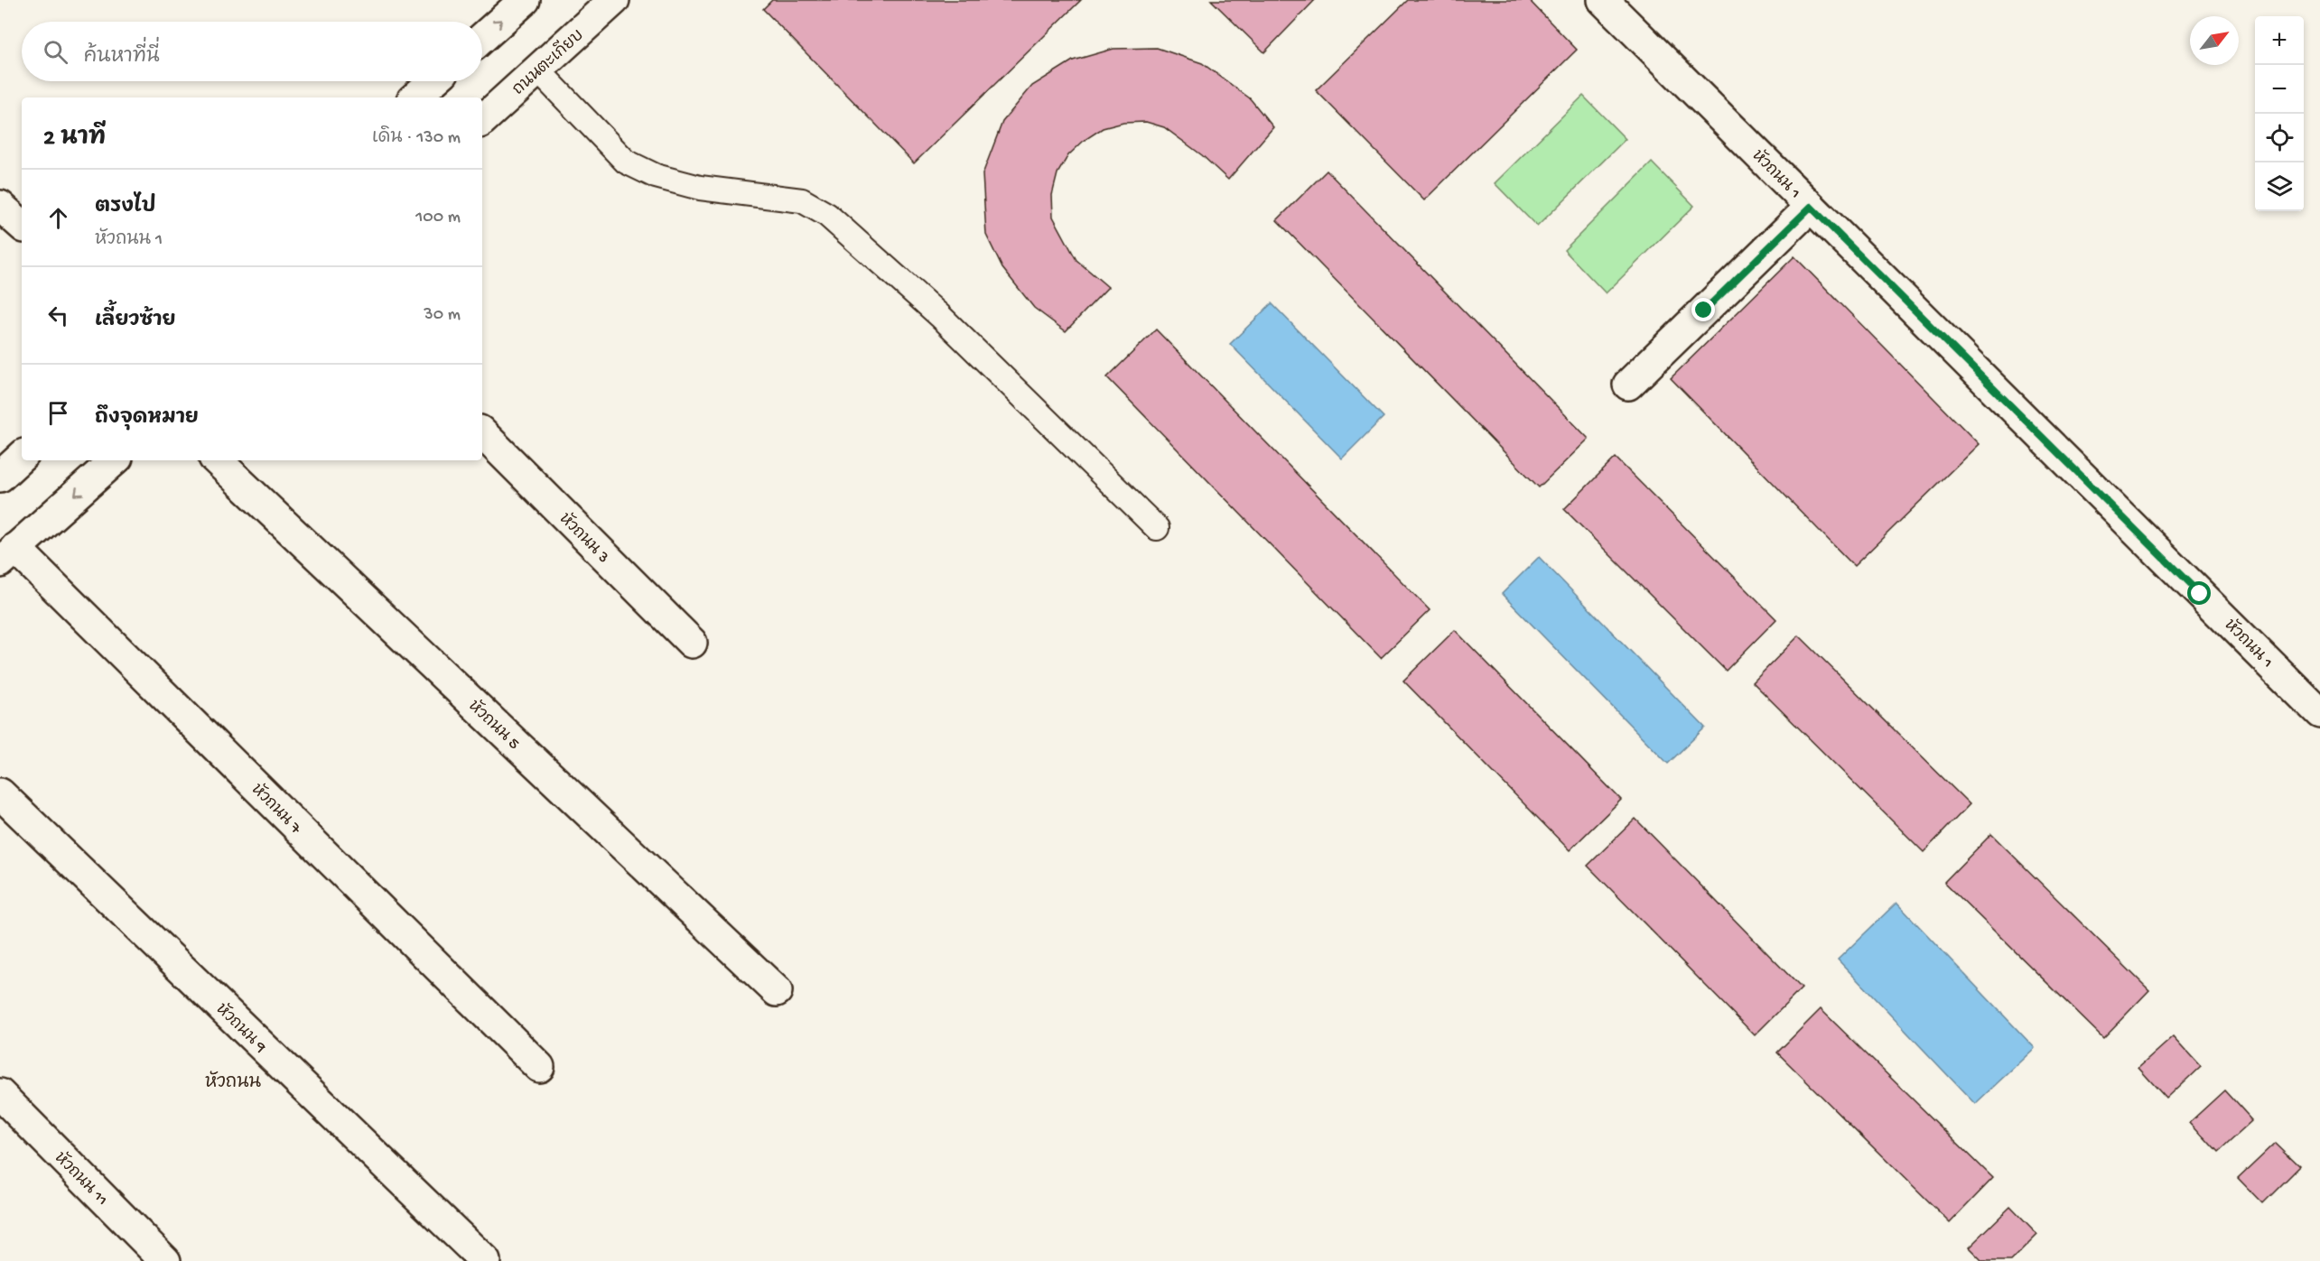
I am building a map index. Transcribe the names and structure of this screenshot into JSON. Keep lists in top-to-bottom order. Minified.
{"streets":{"street":["ถนนตะเกียบ","หัวถนน 1","หัวถนน 3","หัวถนน 5","หัวถนน 7","หัวถนน 9","หัวถนน 11"]},"districts":["หัวถนน"],"north":"top right","page":{"map_buttons":["+","−"],"search":"ค้นหาที่นี่","heading":["2 นาที","เดิน · 130 m"],"list":[["ตรงไป","หัวถนน 1","100 m"],["เลี้ยวซ้าย","30 m"],"ถึงจุดหมาย"]}}
